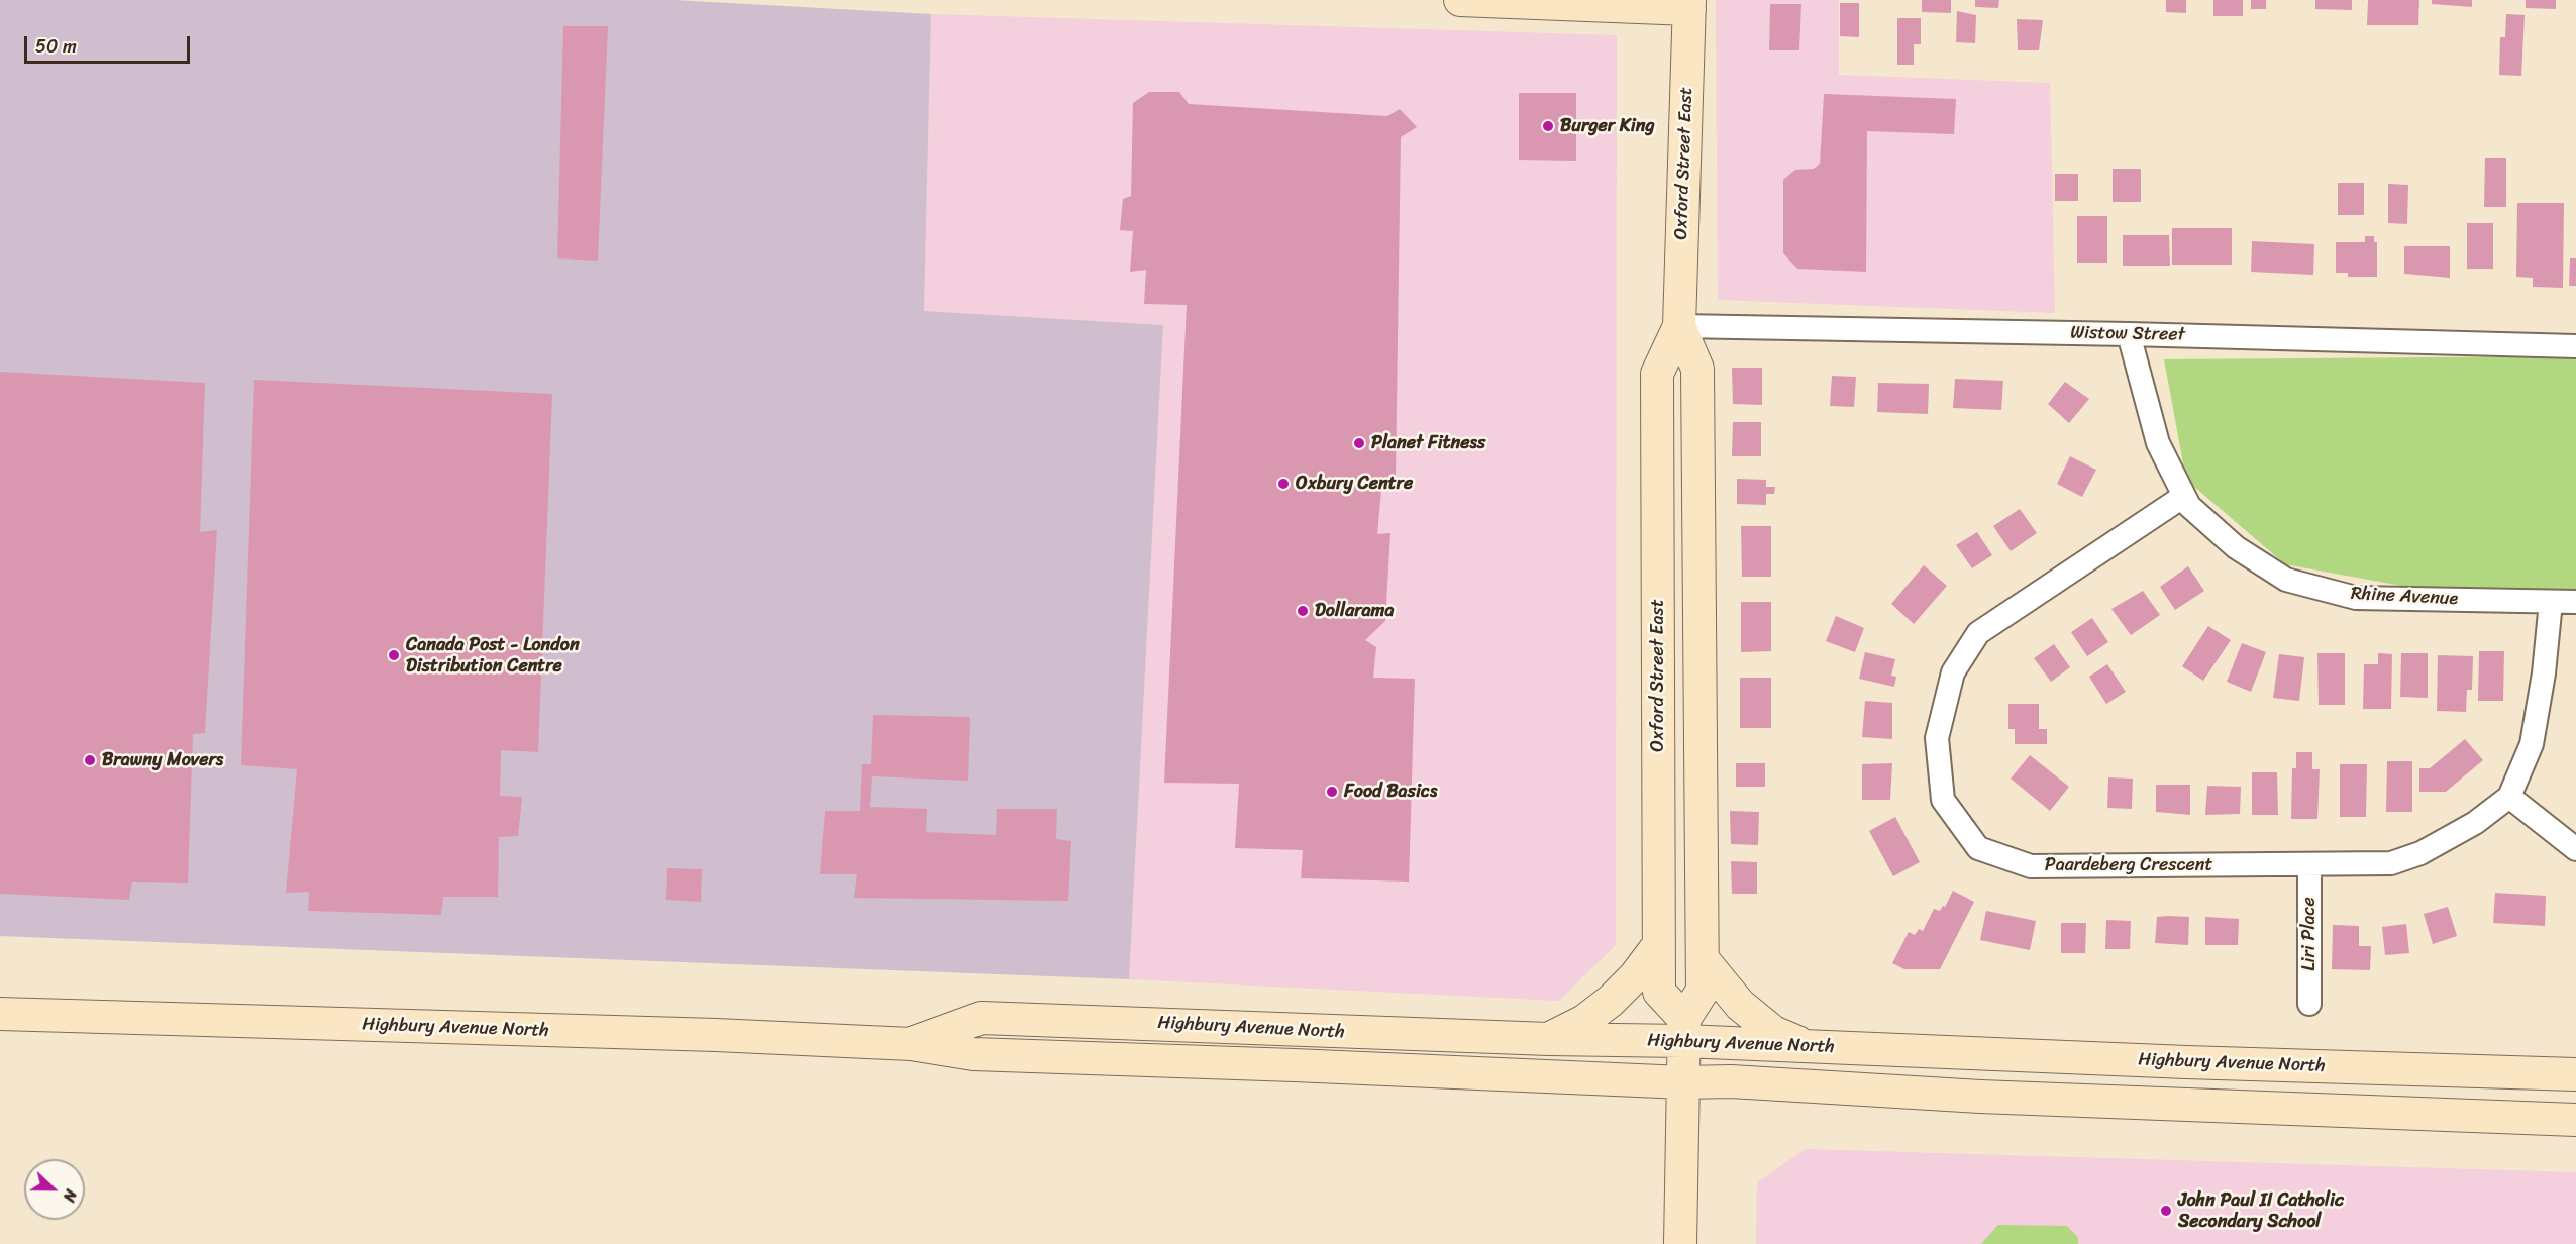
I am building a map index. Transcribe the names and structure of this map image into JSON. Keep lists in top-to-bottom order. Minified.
{"streets":{"main road":["Oxford Street East","Highbury Avenue North"],"street":["Wistow Street","Rhine Avenue","Paardeberg Crescent","Liri Place"]},"crossings":[["Oxford Street East","Wistow Street"],["Oxford Street East","Highbury Avenue North"],["Wistow Street","Rhine Avenue"],["Rhine Avenue","Paardeberg Crescent"],["Paardeberg Crescent","Liri Place"]],"places":["Burger King","Planet Fitness","Oxbury Centre","Dollarama","Canada Post - London Distribution Centre","Brawny Movers","Food Basics","John Paul II Catholic Secondary School"],"scale_bar":"50 m","north":"right"}
